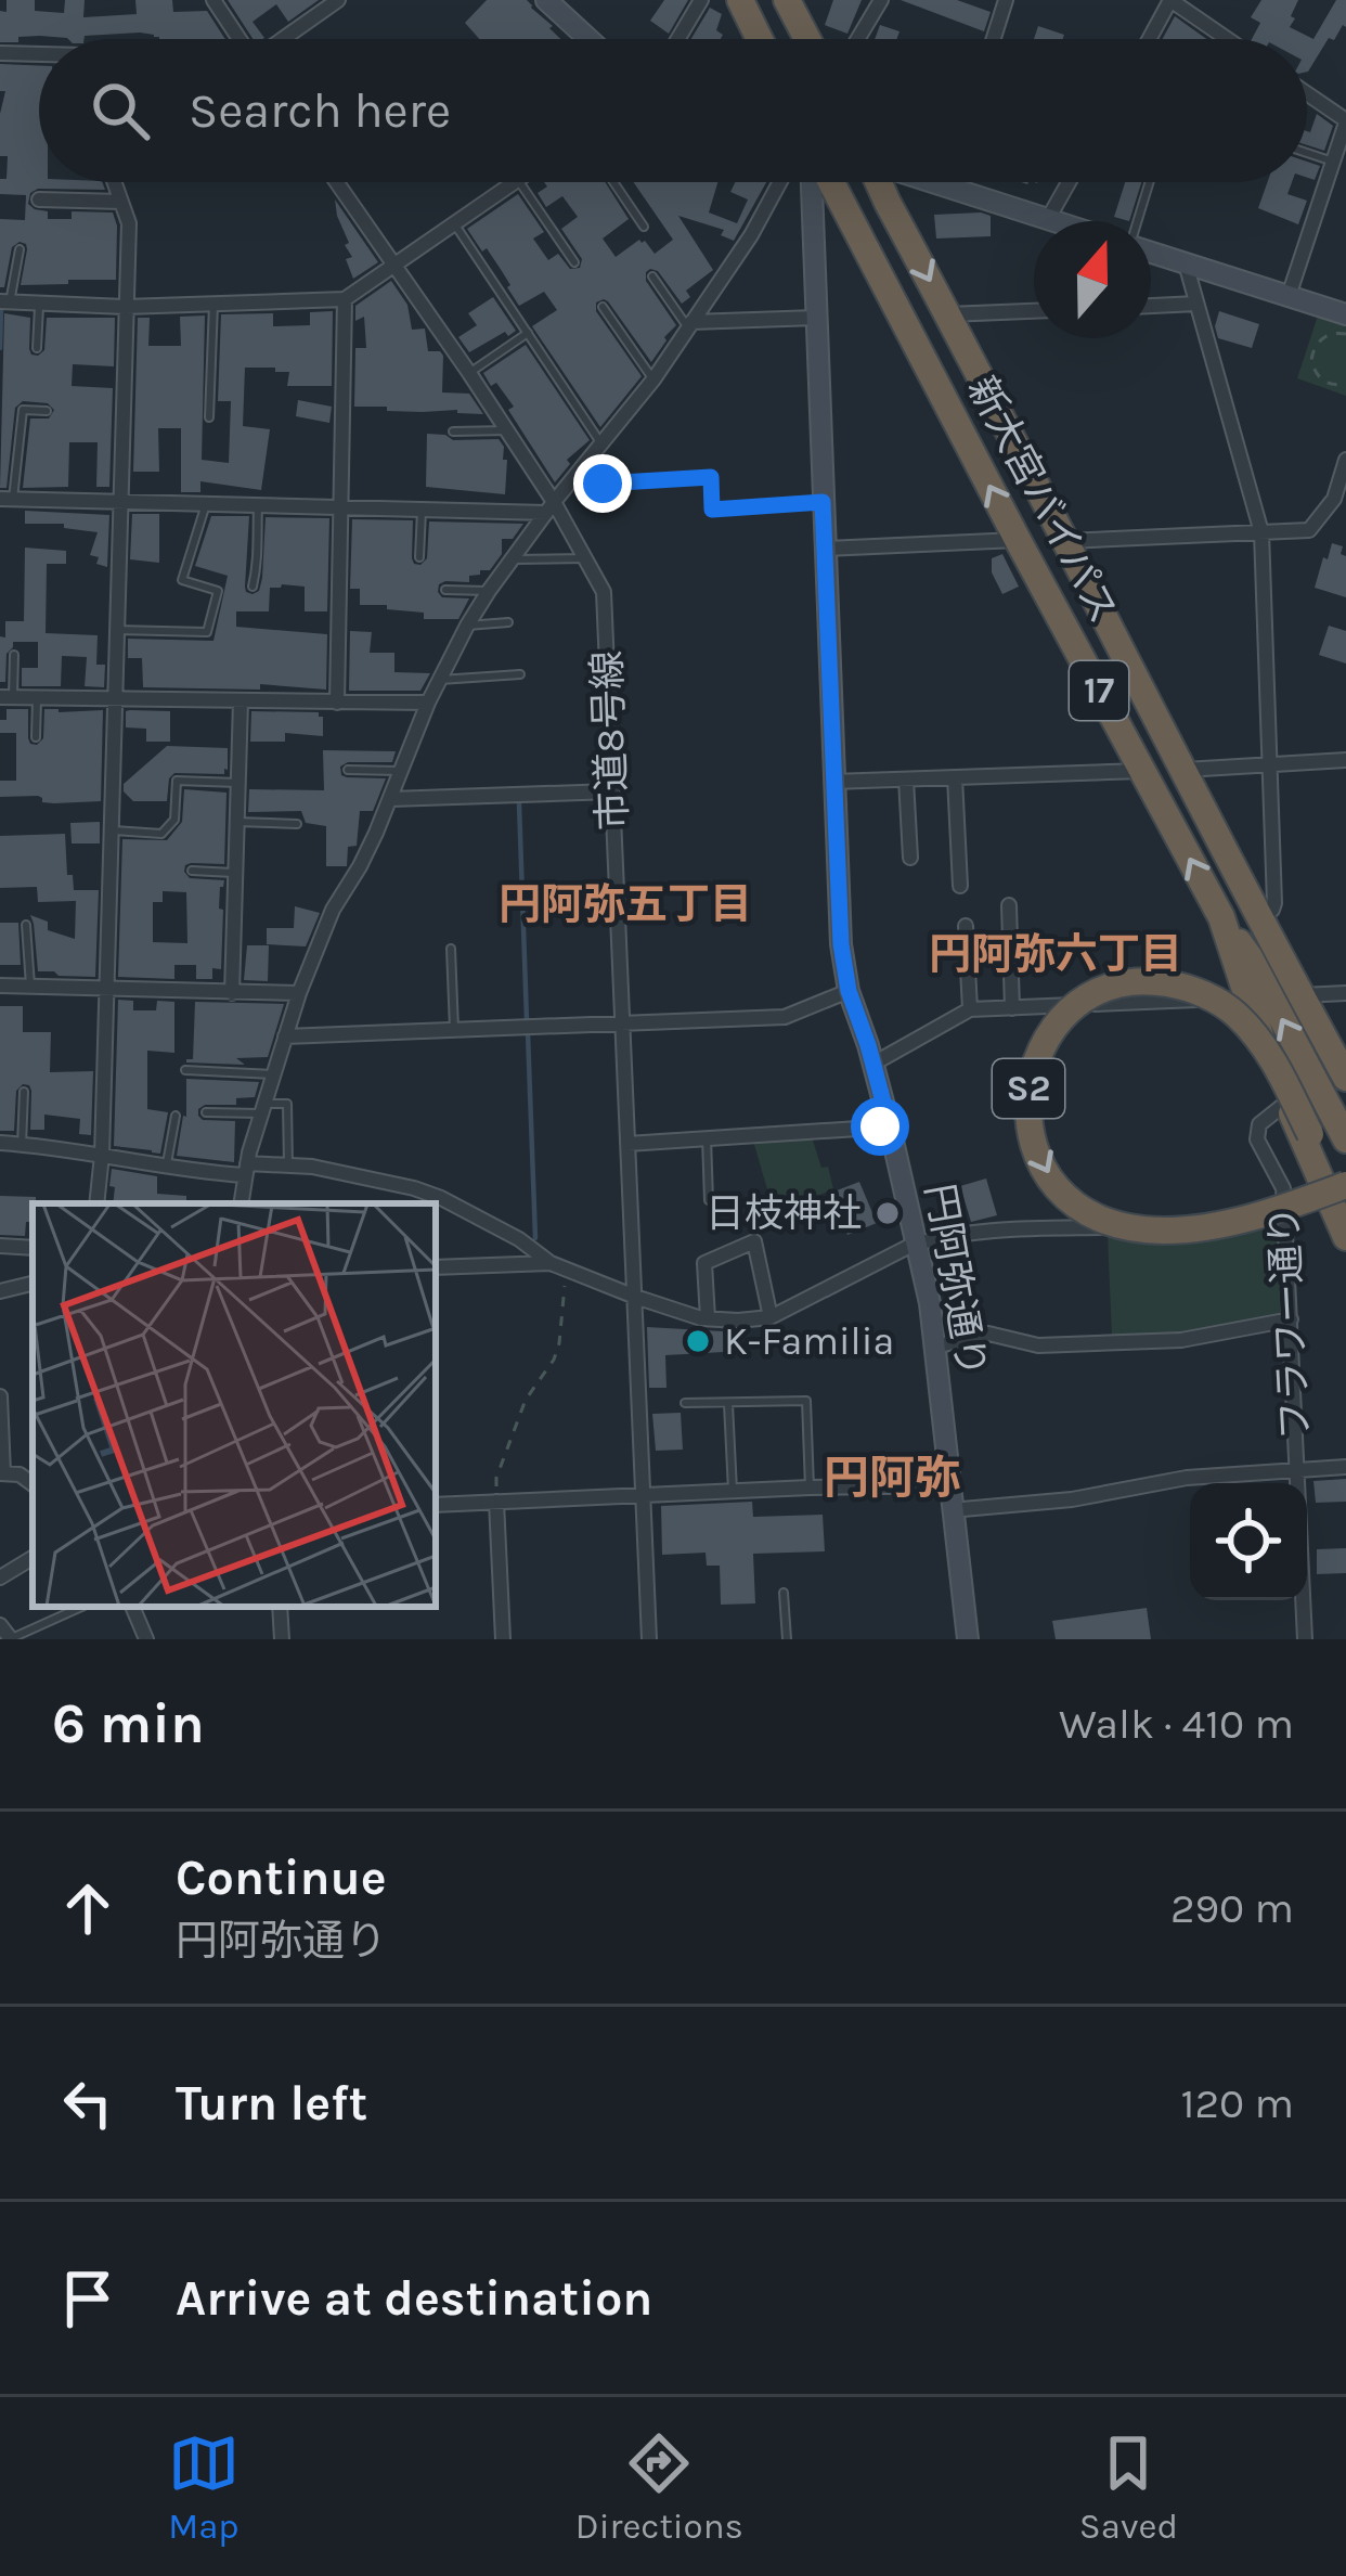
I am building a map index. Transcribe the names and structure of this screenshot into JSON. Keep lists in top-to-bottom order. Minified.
{"streets":{"highway":["新大宮バイパス","17","S2"],"street":["市道8号線","円阿弥通り","フラワー通り"]},"crossings":[["新大宮バイパス","17"],["新大宮バイパス","フラワー通り"]],"districts":["円阿弥五丁目","円阿弥六丁目","円阿弥"],"places":["日枝神社","K-Familia"],"north":"top","page":{"search":"Search here","heading":["6 min","Walk · 410 m"],"list":[["Continue","円阿弥通り","290 m"],["Turn left","120 m"],"Arrive at destination"],"nav":["Map","Directions","Saved"]}}
